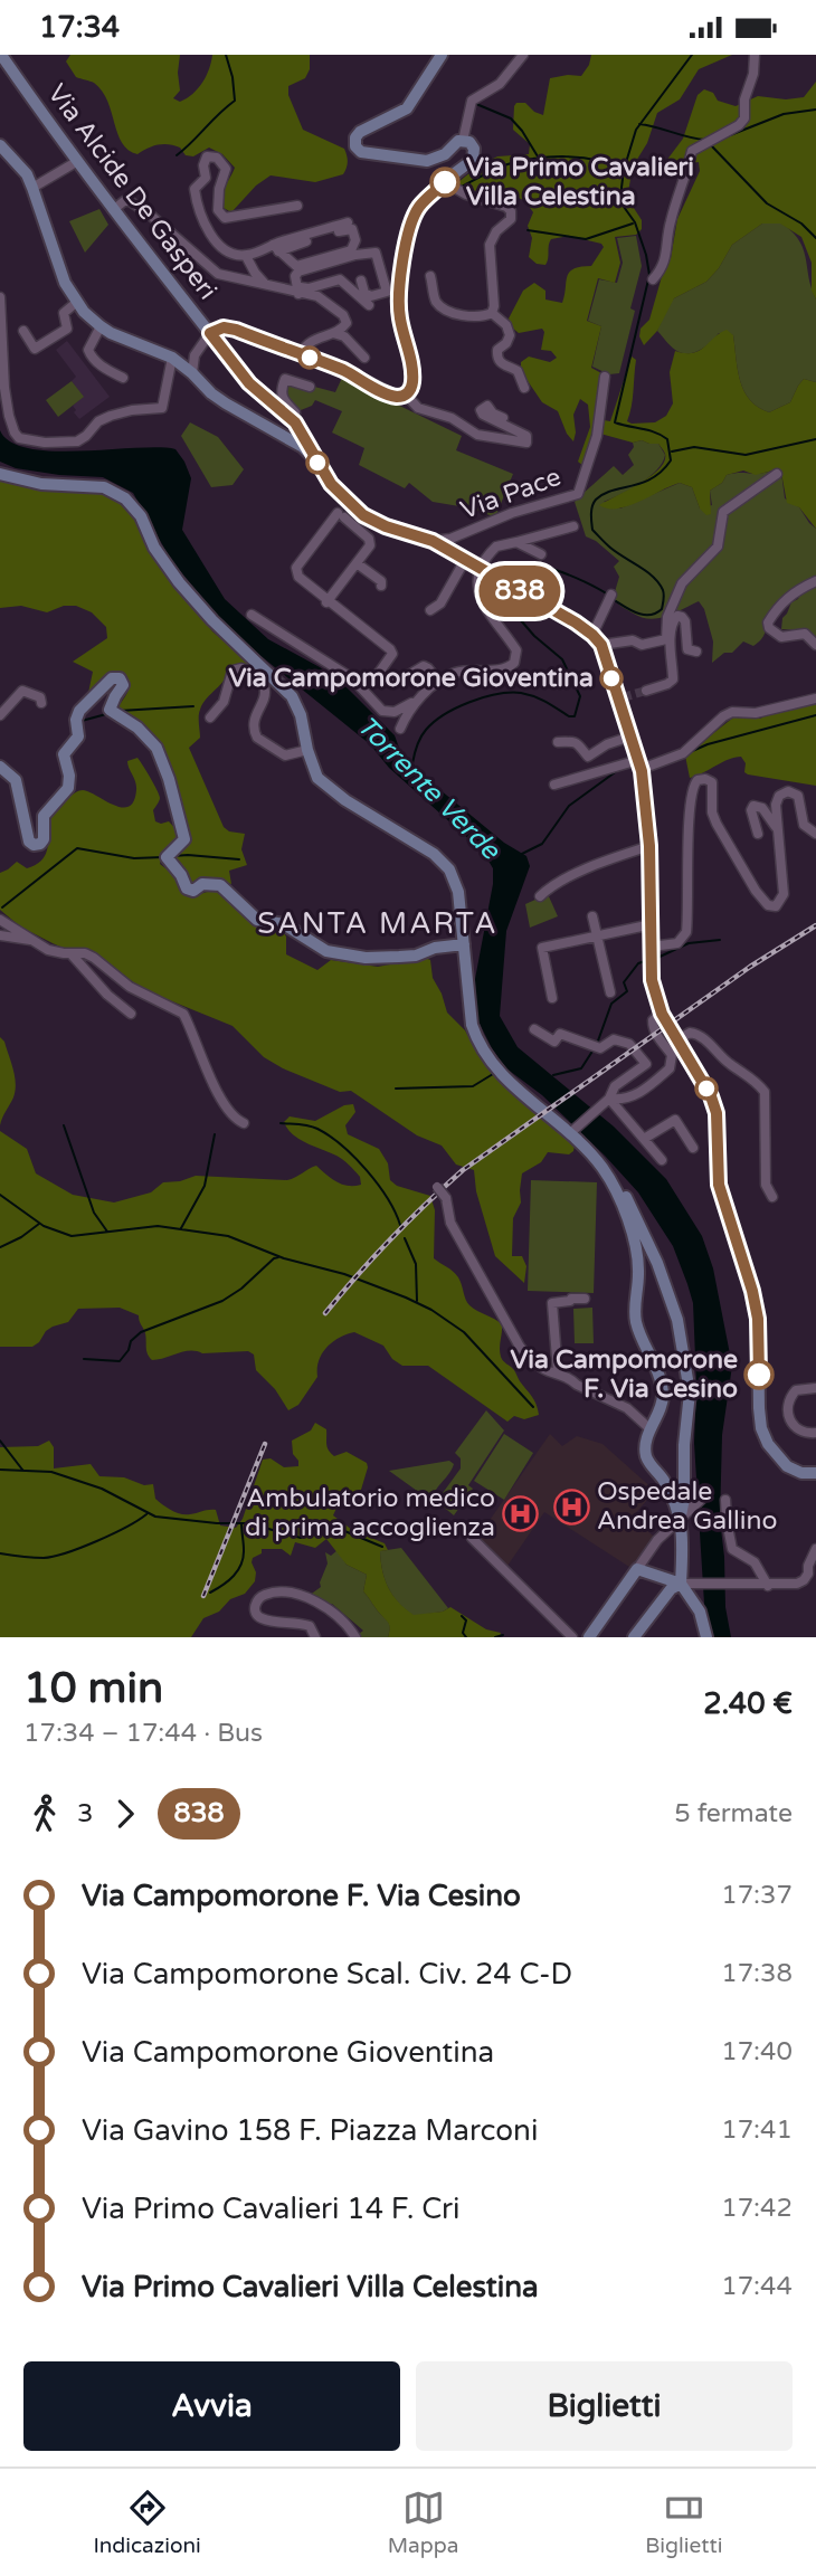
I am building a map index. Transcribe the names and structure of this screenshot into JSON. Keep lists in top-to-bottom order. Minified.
{"streets":{"main road":["Via Alcide De Gasperi"],"street":["Via Pace"]},"districts":["SANTA MARTA"],"water":["Torrente Verde"],"places":{"other":["Via Primo Cavalieri Villa Celestina","Via Campomorone Gioventina","Via Campomorone F. Via Cesino"],"hospital":["Ospedale Andrea Gallino","Ambulatorio medico di prima accoglienza"]},"lines":["bus line 838"],"page":{"status":"17:34","on_map":"838","heading":["10 min","17:34 – 17:44 · Bus","2.40 €"],"legs":["3","838","5 fermate"],"list":[{"name":"Via Campomorone F. Via Cesino","value":"17:37"},{"name":"Via Campomorone Scal. Civ. 24 C-D","value":"17:38"},{"name":"Via Campomorone Gioventina","value":"17:40"},{"name":"Via Gavino 158 F. Piazza Marconi","value":"17:41"},{"name":"Via Primo Cavalieri 14 F. Cri","value":"17:42"},{"name":"Via Primo Cavalieri Villa Celestina","value":"17:44"}],"buttons":["Avvia","Biglietti"],"tabs":["Indicazioni","Mappa","Biglietti"]}}
